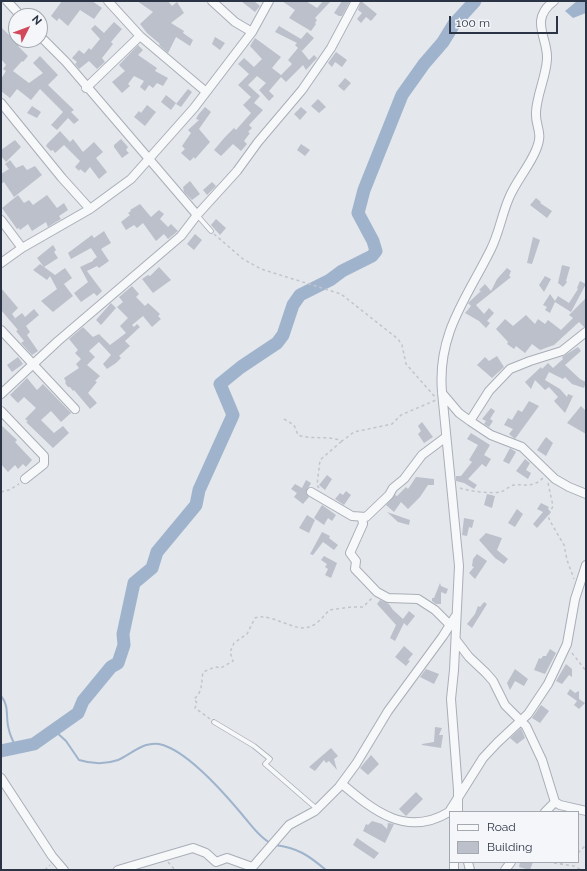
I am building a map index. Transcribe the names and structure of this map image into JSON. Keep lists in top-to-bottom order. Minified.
{"legend":["Road","Building"],"scale_bar":"100 m","north":"top right"}
